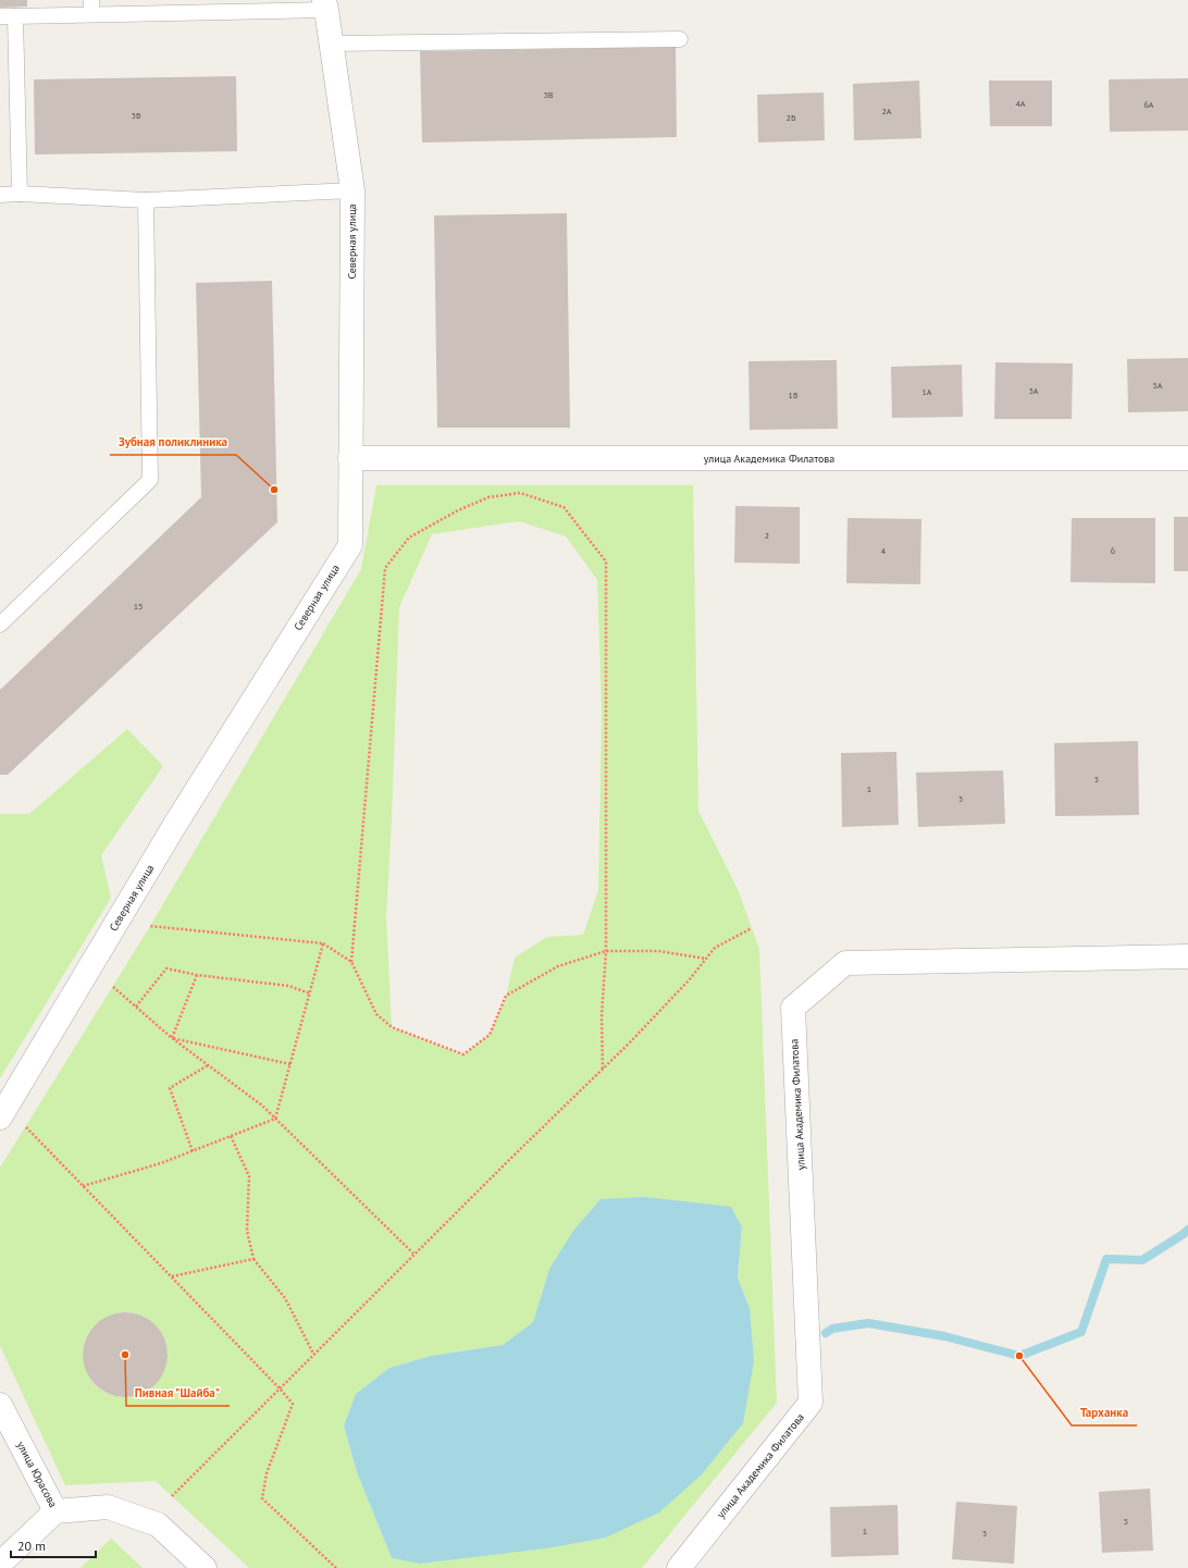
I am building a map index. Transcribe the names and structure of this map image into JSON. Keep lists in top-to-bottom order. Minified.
{"streets":{"street":["Северная улица","улица Академика Филатова","улица Юрасова"]},"crossings":[["Северная улица","улица Академика Филатова"]],"places":["Зубная поликлиника","Пивная \"Шайба\"","Тарханка"],"house_numbers":["3В","4А","6А","2А","3Б","2Б","5А","3А","1А","1Б","2","4","6","15","5","1","3","5","1","3"],"scale_bar":"20 m"}
